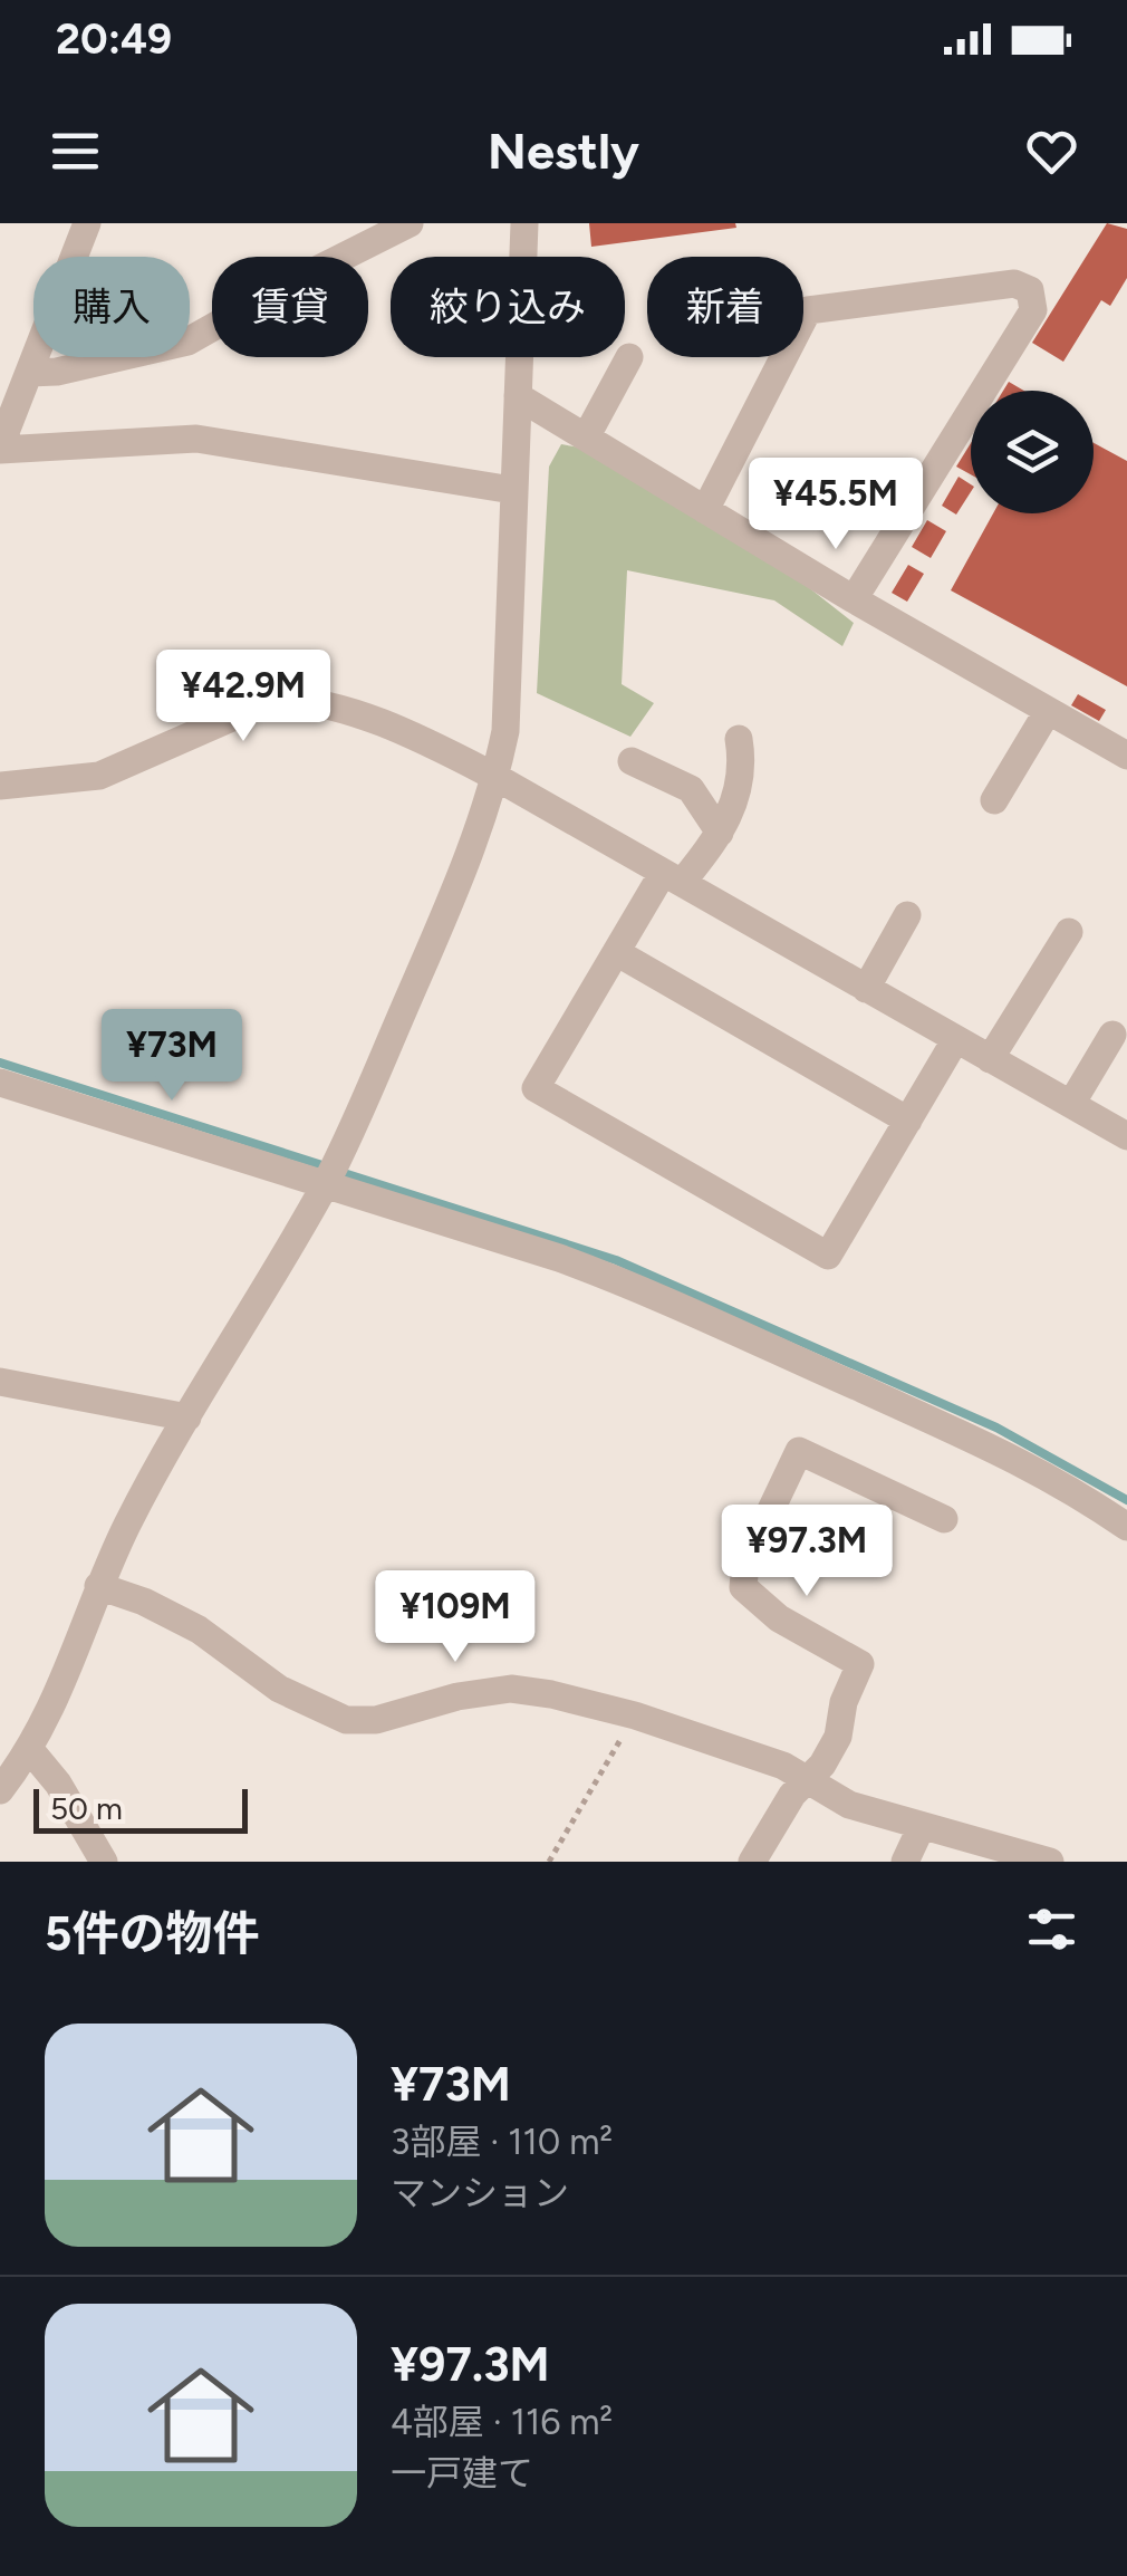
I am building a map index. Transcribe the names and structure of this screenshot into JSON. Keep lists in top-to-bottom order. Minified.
{"scale_bar":"50 m","page":{"status":"20:49","header":"Nestly","chip":["購入","賃貸","絞り込み","新着"],"price":["¥45.5M","¥42.9M","¥73M","¥97.3M","¥109M"],"scale":"50 m","heading":"5件の物件","list":[{"name":"¥73M","note":"3部屋 · 110 m² · マンション"},{"name":"¥97.3M","note":"4部屋 · 116 m² · 一戸建て"}]}}
